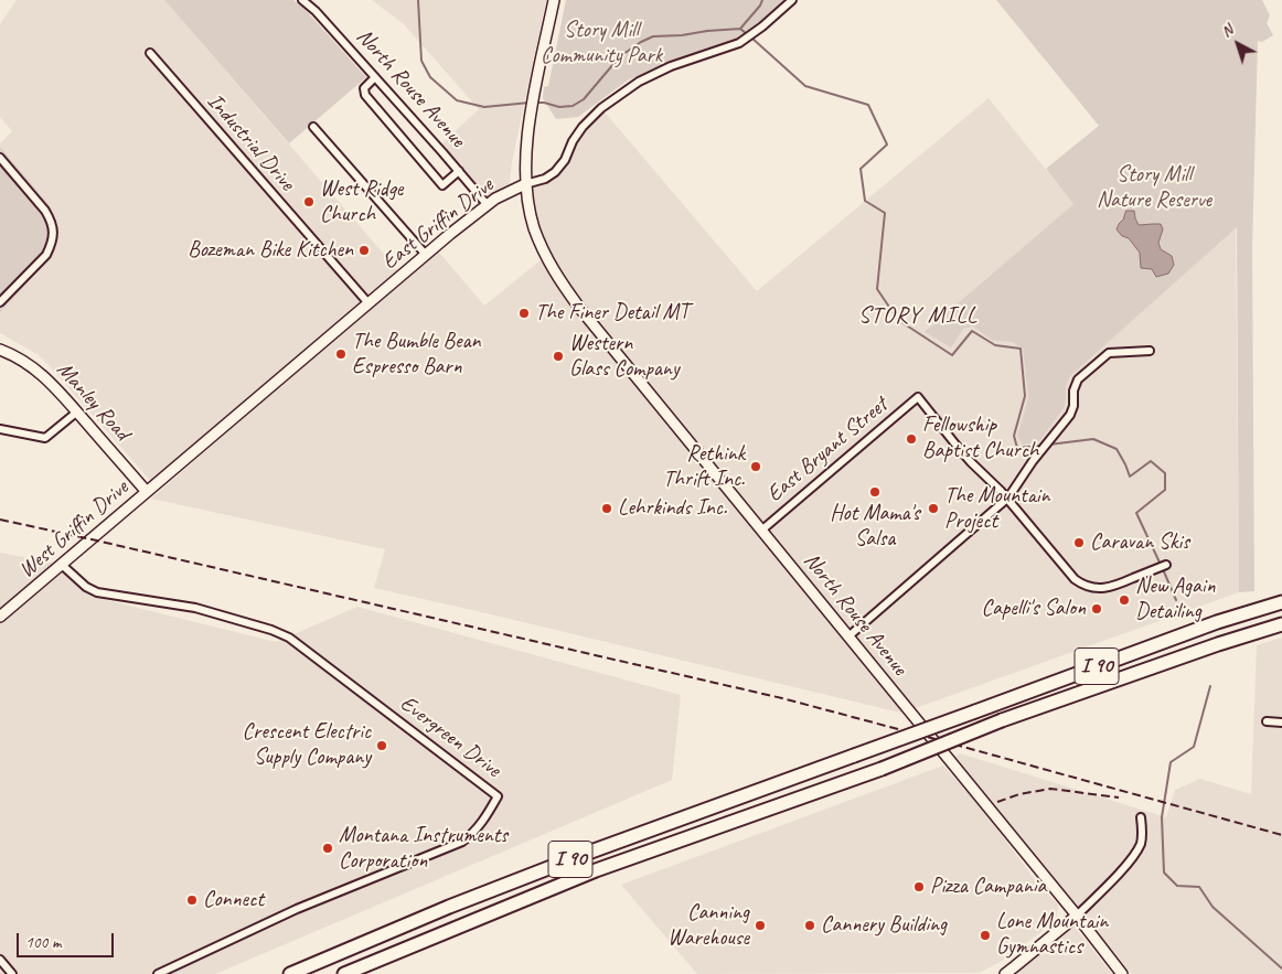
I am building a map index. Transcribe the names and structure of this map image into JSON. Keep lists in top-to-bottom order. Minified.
{"streets":{"highway":["I 90"],"main road":["North Rouse Avenue","East Griffin Drive","Manley Road","West Griffin Drive"],"street":["Industrial Drive","East Bryant Street","Evergreen Drive"]},"crossings":[["North Rouse Avenue","East Griffin Drive"],["North Rouse Avenue","East Bryant Street"],["Industrial Drive","East Griffin Drive"],["East Griffin Drive","Manley Road"],["East Griffin Drive","West Griffin Drive"],["Manley Road","West Griffin Drive"],["West Griffin Drive","Evergreen Drive"]],"districts":["STORY MILL"],"parks":["Story Mill Community Park","Story Mill Nature Reserve"],"places":["West Ridge Church","Bozeman Bike Kitchen","The Finer Detail MT","The Bumble Bean Espresso Barn","Western Glass Company","Fellowship Baptist Church","Rethink Thrift Inc.","Hot Mama's Salsa","Lehrkinds Inc.","The Mountain Project","Caravan Skis","New Again Detailing","Capelli's Salon","Crescent Electric Supply Company","Montana Instruments Corporation","Pizza Campania","Connect","Canning Warehouse","Cannery Building","Lone Mountain Gymnastics"],"scale_bar":"100 m","north":"top left"}
